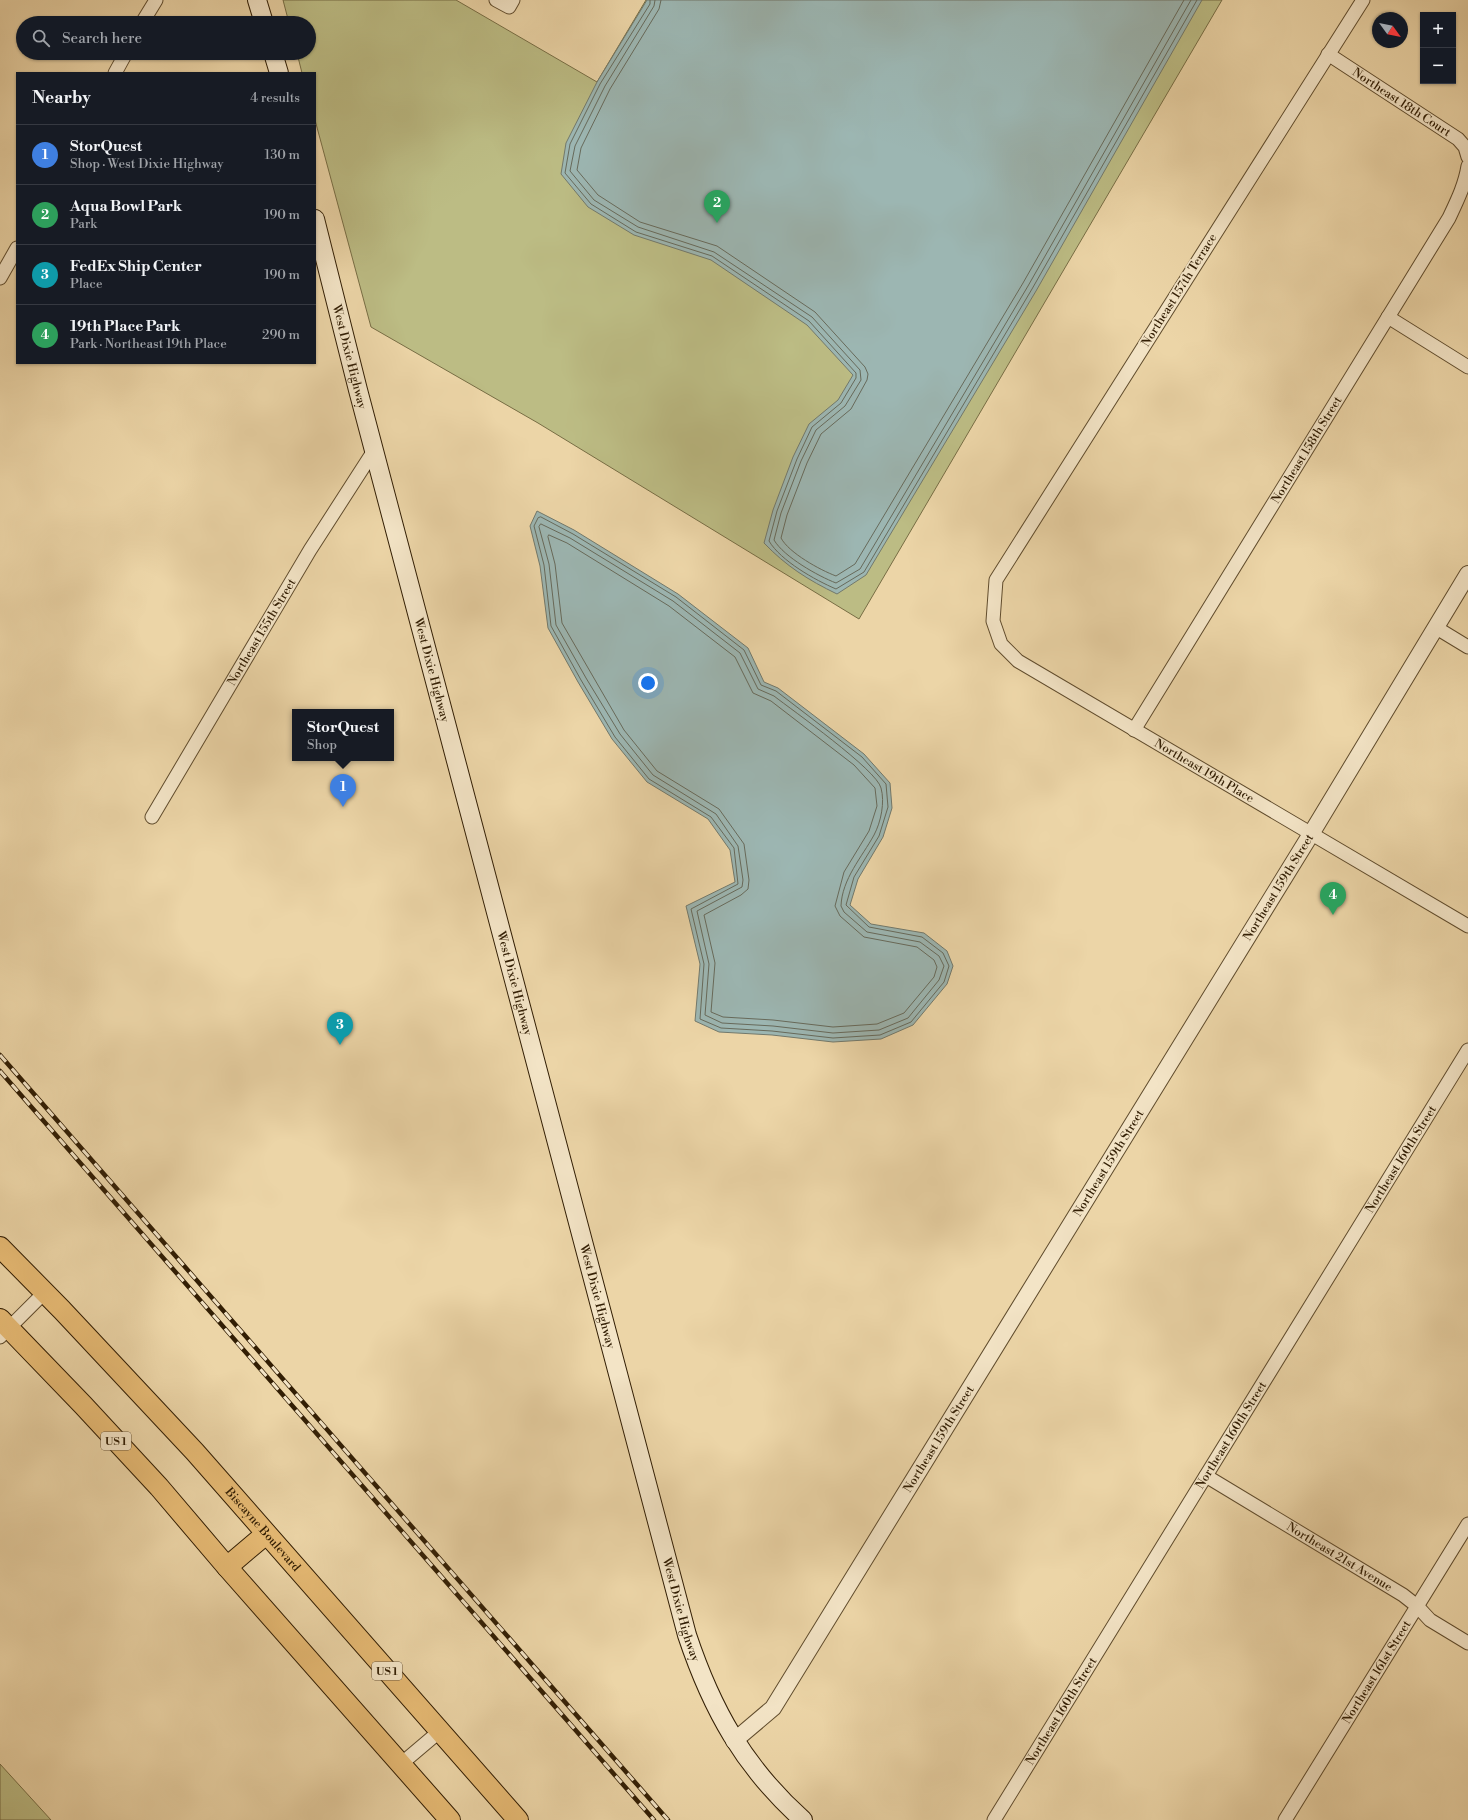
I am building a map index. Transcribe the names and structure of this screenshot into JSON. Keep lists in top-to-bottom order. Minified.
{"streets":{"main road":["West Dixie Highway","US 1","Biscayne Boulevard"],"street":["Northeast 18th Court","Northeast 157th Terrace","Northeast 158th Street","Northeast 155th Street","Northeast 19th Place","Northeast 159th Street","Northeast 160th Street","Northeast 21st Avenue","Northeast 161st Street"]},"crossings":[["Northeast 18th Court","Northeast 157th Terrace"],["Northeast 157th Terrace","Northeast 19th Place"],["West Dixie Highway","Northeast 155th Street"],["West Dixie Highway","Northeast 159th Street"],["Northeast 158th Street","Northeast 19th Place"],["Northeast 19th Place","Northeast 159th Street"],["Northeast 160th Street","Northeast 21st Avenue"],["Northeast 21st Avenue","Northeast 161st Street"]],"north":"bottom right","page":{"map_buttons":["+","−"],"search":"Search here","heading":["Nearby","4 results"],"list":[{"mark":"1","name":"StorQuest","note":"Shop · West Dixie Highway","value":"130 m"},{"mark":"2","name":"Aqua Bowl Park","note":"Park","value":"190 m"},{"mark":"3","name":"FedEx Ship Center","note":"Place","value":"190 m"},{"mark":"4","name":"19th Place Park","note":"Park · Northeast 19th Place","value":"290 m"}],"pins":["2","1","4","3"],"popup":["StorQuest","Shop"]}}
